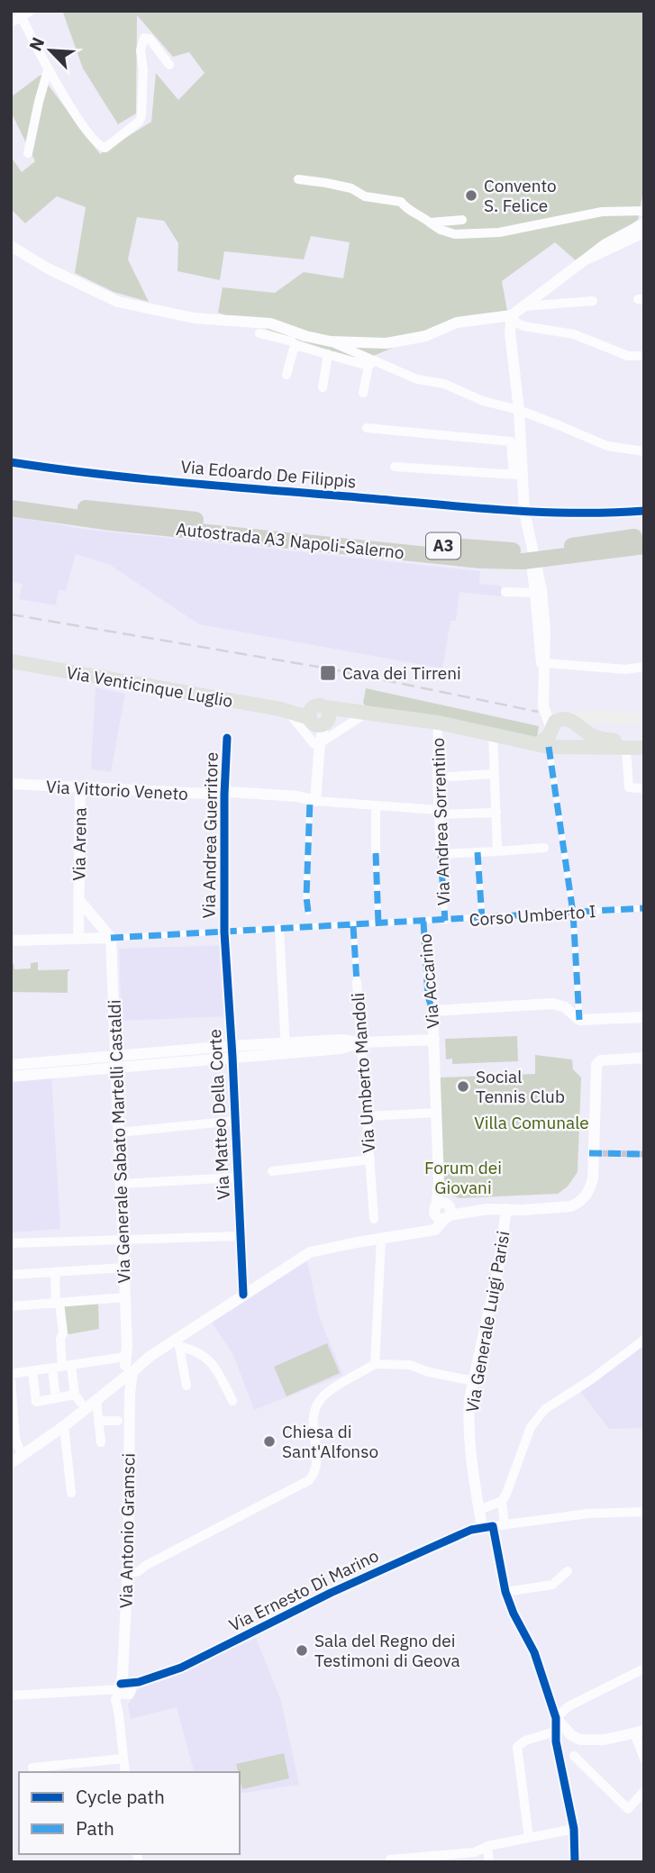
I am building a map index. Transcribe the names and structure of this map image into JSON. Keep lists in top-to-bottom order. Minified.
{"streets":{"highway":["Autostrada A3 Napoli-Salerno","A3"],"main road":["Via Venticinque Luglio"],"street":["Via Edoardo De Filippis","Via Vittorio Veneto","Via Andrea Sorrentino","Via Andrea Guerritore","Via Arena","Corso Umberto I","Via Accarino","Via Umberto Mandoli","Via Matteo Della Corte","Via Generale Sabato Martelli Castaldi","Via Generale Luigi Parisi","Via Antonio Gramsci","Via Ernesto Di Marino"]},"crossings":[["Via Vittorio Veneto","Via Andrea Guerritore"],["Via Vittorio Veneto","Via Arena"],["Via Andrea Sorrentino","Corso Umberto I"],["Via Andrea Guerritore","Corso Umberto I"],["Via Andrea Guerritore","Via Matteo Della Corte"],["Via Arena","Corso Umberto I"],["Via Arena","Via Generale Sabato Martelli Castaldi"],["Corso Umberto I","Via Accarino"],["Corso Umberto I","Via Umberto Mandoli"],["Corso Umberto I","Via Matteo Della Corte"],["Corso Umberto I","Via Generale Sabato Martelli Castaldi"],["Via Generale Sabato Martelli Castaldi","Via Antonio Gramsci"],["Via Generale Luigi Parisi","Via Ernesto Di Marino"],["Via Antonio Gramsci","Via Ernesto Di Marino"]],"parks":["Villa Comunale","Forum dei Giovani"],"places":{"other":["Convento S. Felice","Social Tennis Club","Chiesa di Sant'Alfonso","Sala del Regno dei Testimoni di Geova"],"transit":["Cava dei Tirreni"]},"legend":["Cycle path","Path"],"north":"top left"}
